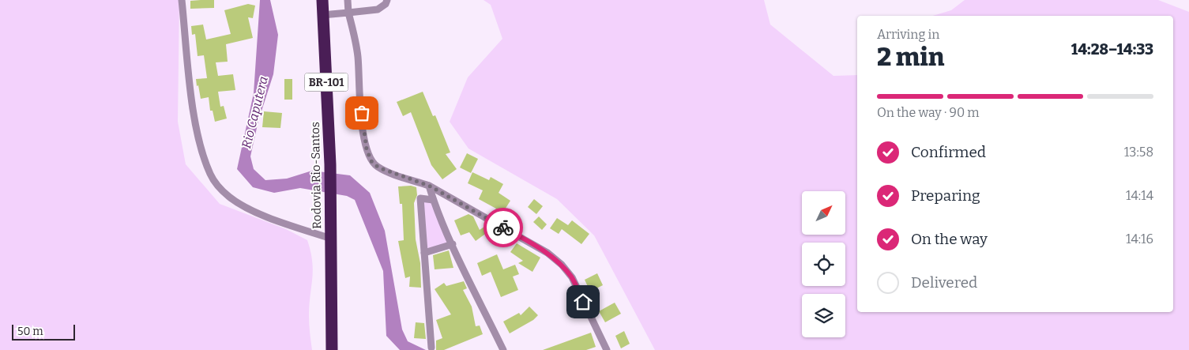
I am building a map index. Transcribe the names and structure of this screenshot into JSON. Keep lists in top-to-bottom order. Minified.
{"streets":{"highway":["BR-101","Rodovia Rio-Santos"]},"water":["Rio Caputera"],"scale_bar":"50 m","north":"top right","page":{"heading":["2 min","Arriving in","14:28–14:33"],"bar":"On the way · 90 m","list":[["Confirmed","13:58"],["Preparing","14:14"],["On the way","14:16"],"Delivered"],"scale":"50 m"}}
